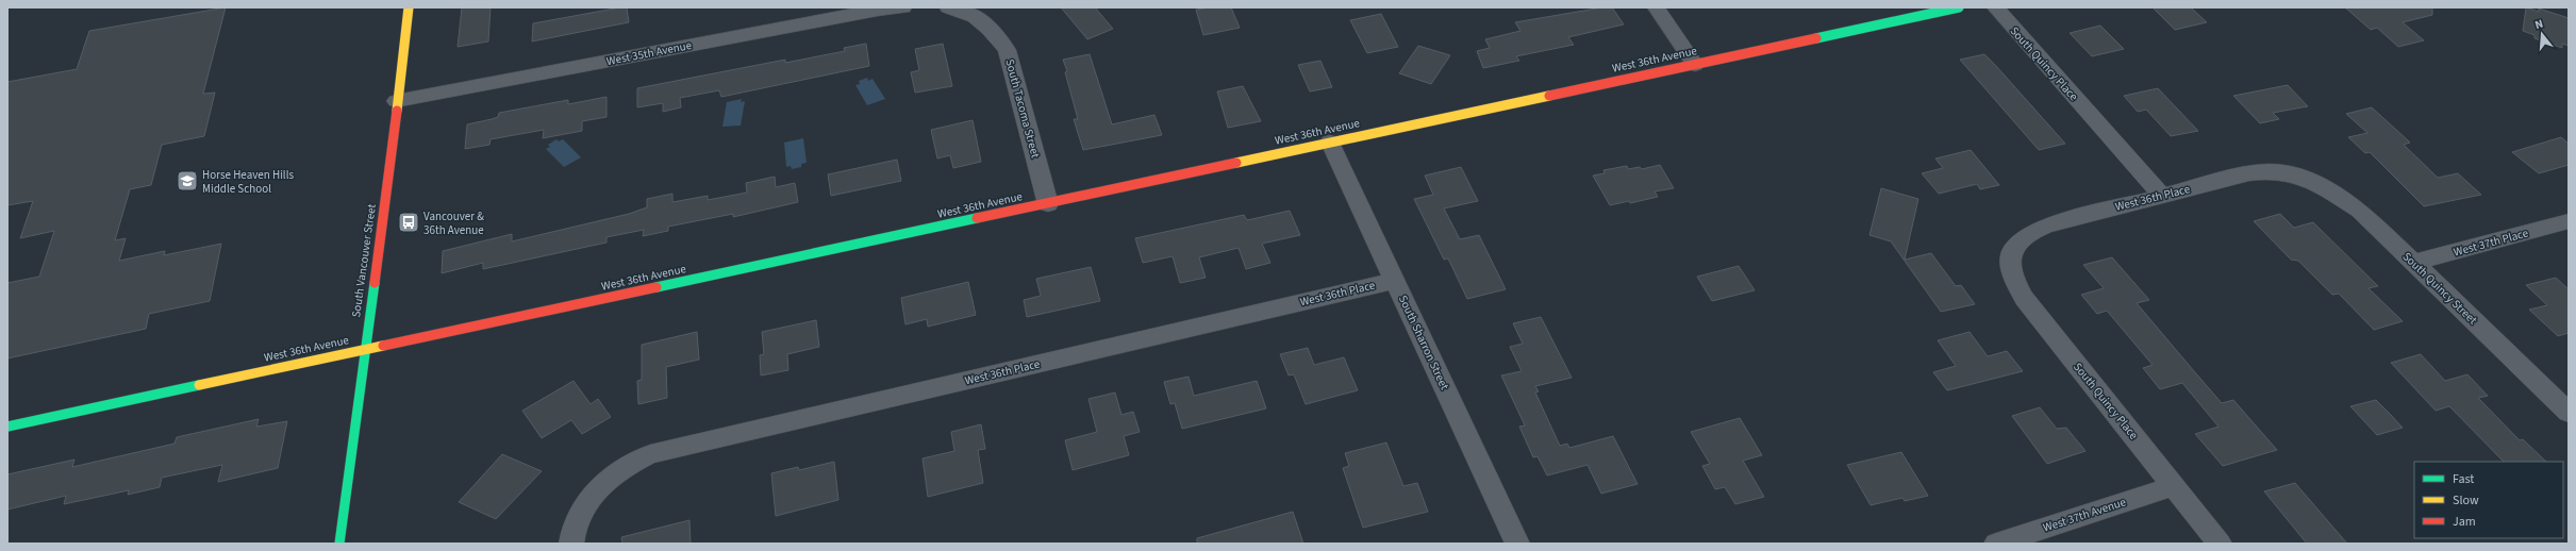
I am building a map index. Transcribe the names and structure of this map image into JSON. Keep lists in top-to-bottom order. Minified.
{"streets":{"street":["West 35th Avenue","West 36th Avenue","South Quincy Place","South Tacoma Street","West 36th Place","West 37th Place","South Vancouver Street","South Quincy Street","South Sharron Street","West 37th Avenue"]},"crossings":[["West 35th Avenue","South Vancouver Street"],["West 36th Avenue","South Tacoma Street"],["West 36th Avenue","South Vancouver Street"],["West 36th Avenue","South Sharron Street"],["South Quincy Place","West 36th Place"],["South Quincy Place","West 37th Avenue"],["West 36th Place","South Quincy Street"],["West 36th Place","South Sharron Street"],["West 37th Place","South Quincy Street"]],"places":{"school or university":["Horse Heaven Hills Middle School"],"bus stop":["Vancouver & 36th Avenue"]},"legend":["Fast","Slow","Jam"],"north":"top"}
